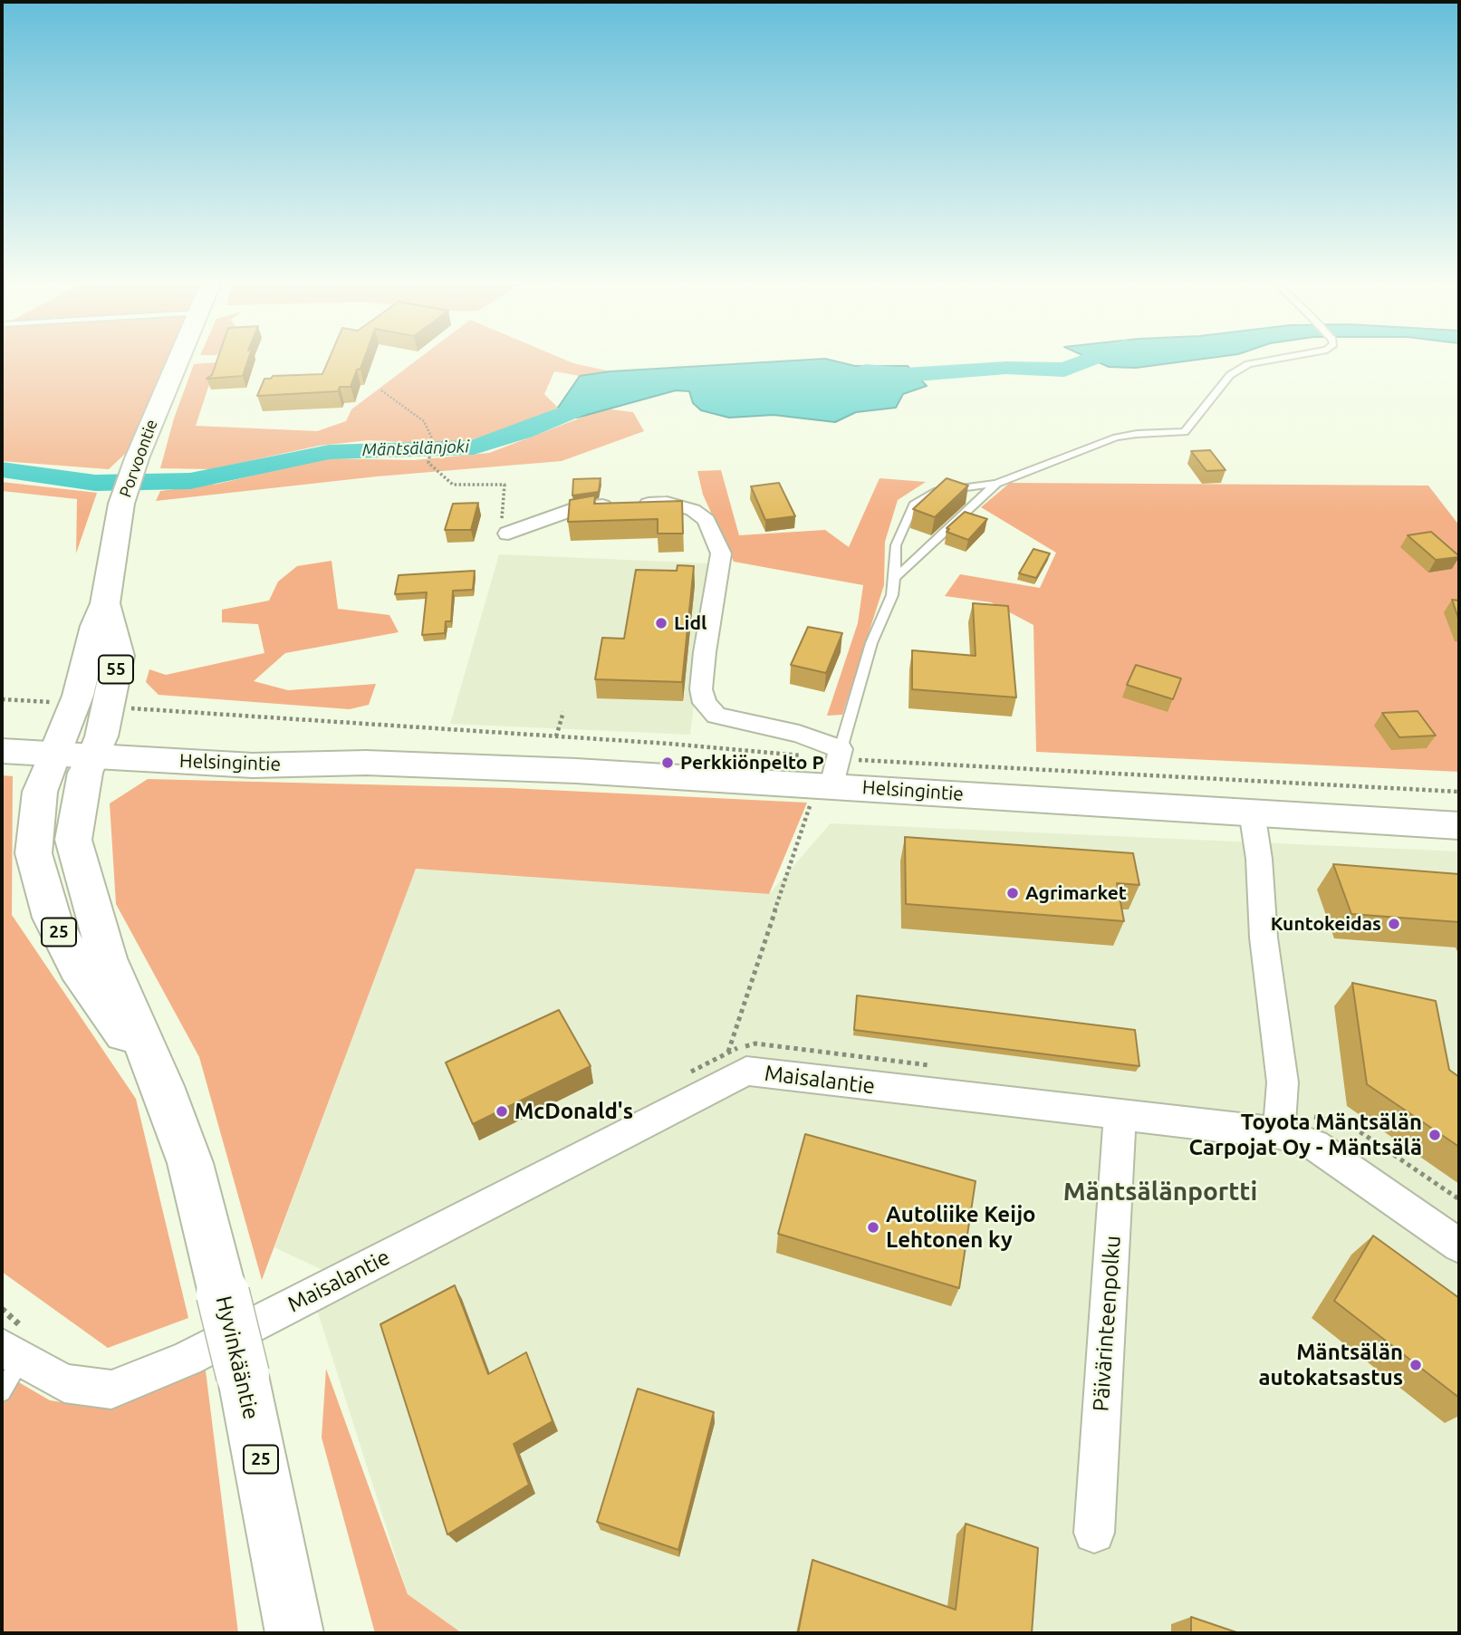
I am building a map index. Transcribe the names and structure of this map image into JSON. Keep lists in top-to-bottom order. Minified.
{"streets":{"main road":["Porvoontie","55","Helsingintie","25","Hyvinkääntie"],"street":["Maisalantie","Päivärinteenpolku"]},"crossings":[["Porvoontie","Helsingintie"],["Porvoontie","Hyvinkääntie"],["Helsingintie","Hyvinkääntie"],["Maisalantie","Päivärinteenpolku"]],"districts":["Mäntsälänportti"],"water":["Mäntsälänjoki"],"places":["Lidl","Perkkiönpelto P","Agrimarket","Kuntokeidas","McDonald's","Toyota Mäntsälän Carpojat Oy - Mäntsälä","Autoliike Keijo Lehtonen ky","Mäntsälän autokatsastus"]}
